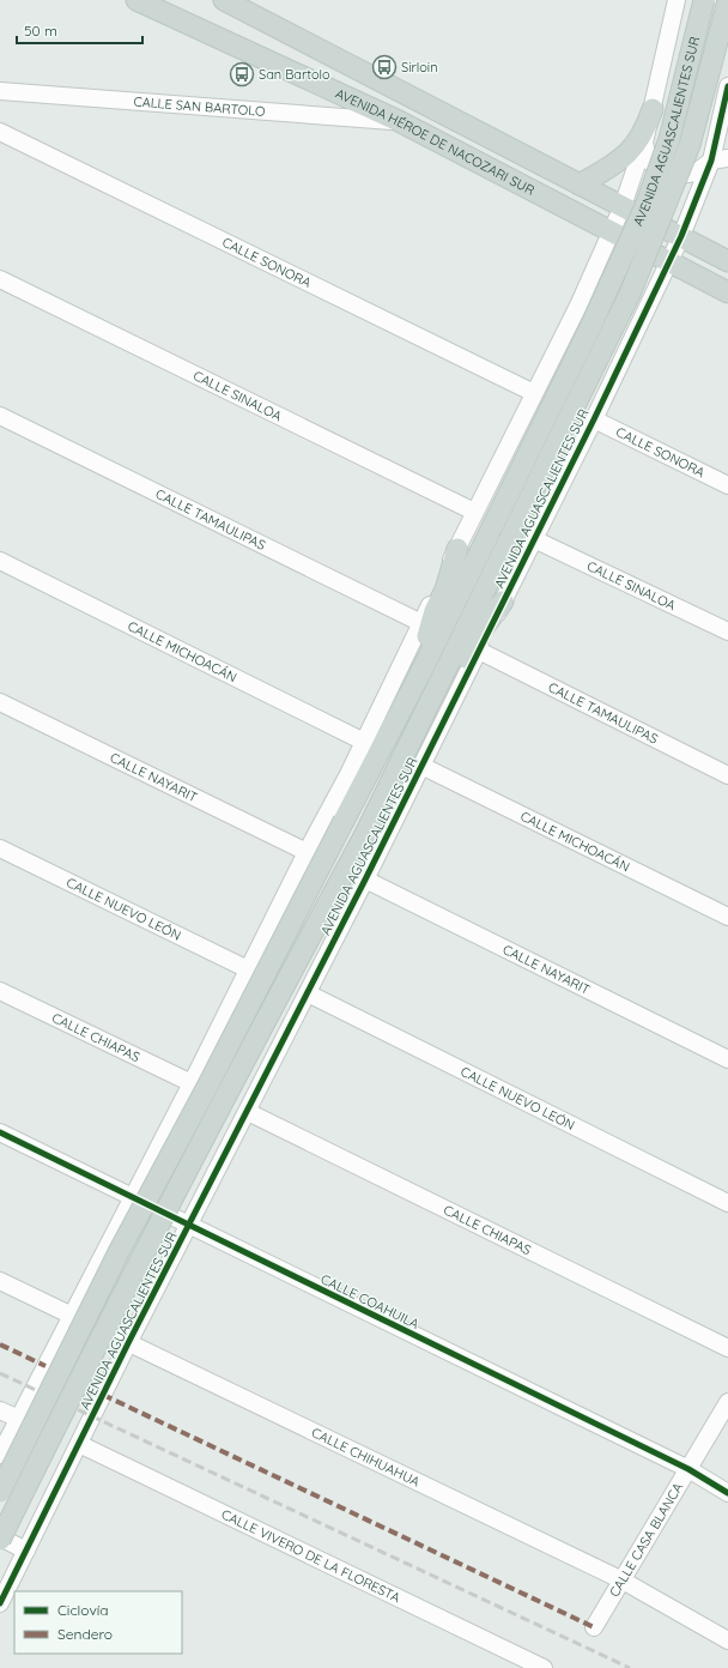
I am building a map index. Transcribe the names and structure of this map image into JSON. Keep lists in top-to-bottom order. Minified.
{"streets":{"main road":["AVENIDA AGUASCALIENTES SUR","AVENIDA HÉROE DE NACOZARI SUR"],"street":["CALLE SAN BARTOLO","CALLE SONORA","CALLE SINALOA","CALLE TAMAULIPAS","CALLE MICHOACÁN","CALLE NAYARIT","CALLE NUEVO LEÓN","CALLE CHIAPAS","CALLE COAHUILA","CALLE CHIHUAHUA","CALLE CASA BLANCA","CALLE VIVERO DE LA FLORESTA"]},"crossings":[["CALLE SAN BARTOLO","AVENIDA HÉROE DE NACOZARI SUR"],["AVENIDA AGUASCALIENTES SUR","AVENIDA HÉROE DE NACOZARI SUR"],["AVENIDA AGUASCALIENTES SUR","CALLE SONORA"],["AVENIDA AGUASCALIENTES SUR","CALLE SINALOA"],["AVENIDA AGUASCALIENTES SUR","CALLE TAMAULIPAS"],["AVENIDA AGUASCALIENTES SUR","CALLE MICHOACÁN"],["AVENIDA AGUASCALIENTES SUR","CALLE NAYARIT"],["AVENIDA AGUASCALIENTES SUR","CALLE NUEVO LEÓN"],["AVENIDA AGUASCALIENTES SUR","CALLE CHIAPAS"],["AVENIDA AGUASCALIENTES SUR","CALLE COAHUILA"],["AVENIDA AGUASCALIENTES SUR","CALLE CHIHUAHUA"],["AVENIDA AGUASCALIENTES SUR","CALLE VIVERO DE LA FLORESTA"],["CALLE COAHUILA","CALLE CASA BLANCA"],["CALLE CHIHUAHUA","CALLE CASA BLANCA"]],"places":{"bus stop":["Sirloin","San Bartolo"]},"legend":["Ciclovía","Sendero"],"scale_bar":"50 m"}
